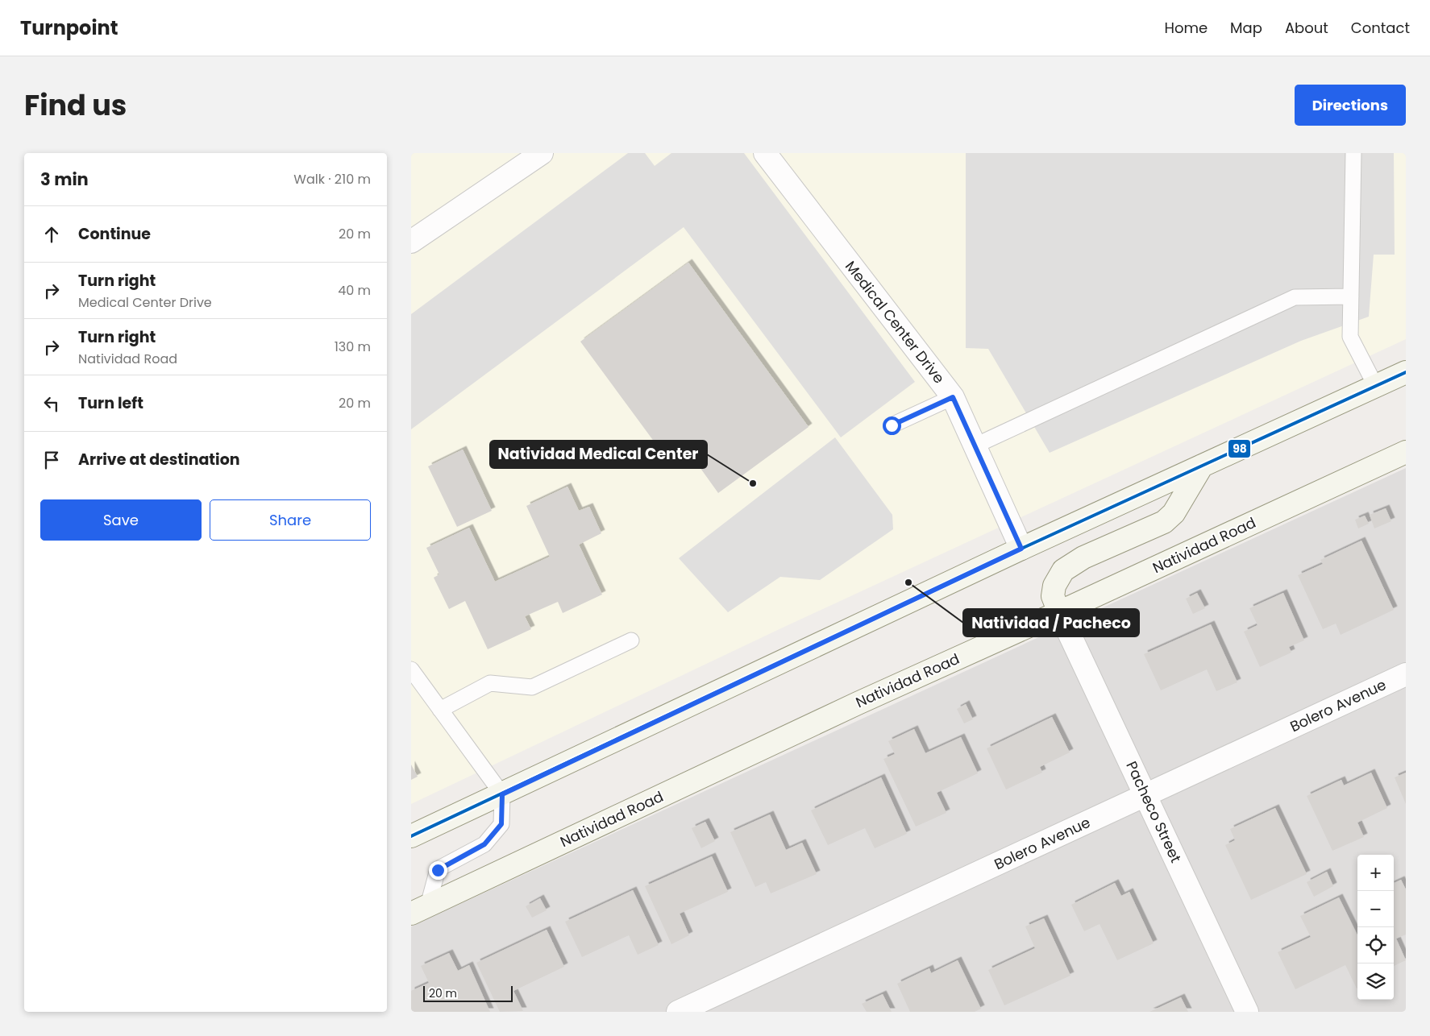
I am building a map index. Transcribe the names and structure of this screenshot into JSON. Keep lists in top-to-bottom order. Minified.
{"streets":{"main road":["Natividad Road"],"street":["Medical Center Drive","Bolero Avenue","Pacheco Street"]},"crossings":[["Natividad Road","Pacheco Street"],["Bolero Avenue","Pacheco Street"]],"places":["Natividad Medical Center","Natividad / Pacheco"],"lines":["transit line 98"],"scale_bar":"20 m","page":{"header":"Turnpoint","nav":["Home","Map","About","Contact"],"title":"Find us","buttons":["Directions",["Save","Share"]],"heading":["3 min","Walk · 210 m"],"list":[["Continue","20 m"],["Turn right","Medical Center Drive","40 m"],["Turn right","Natividad Road","130 m"],["Turn left","20 m"],"Arrive at destination"],"map_buttons":["+","−"],"scale":"20 m"}}
